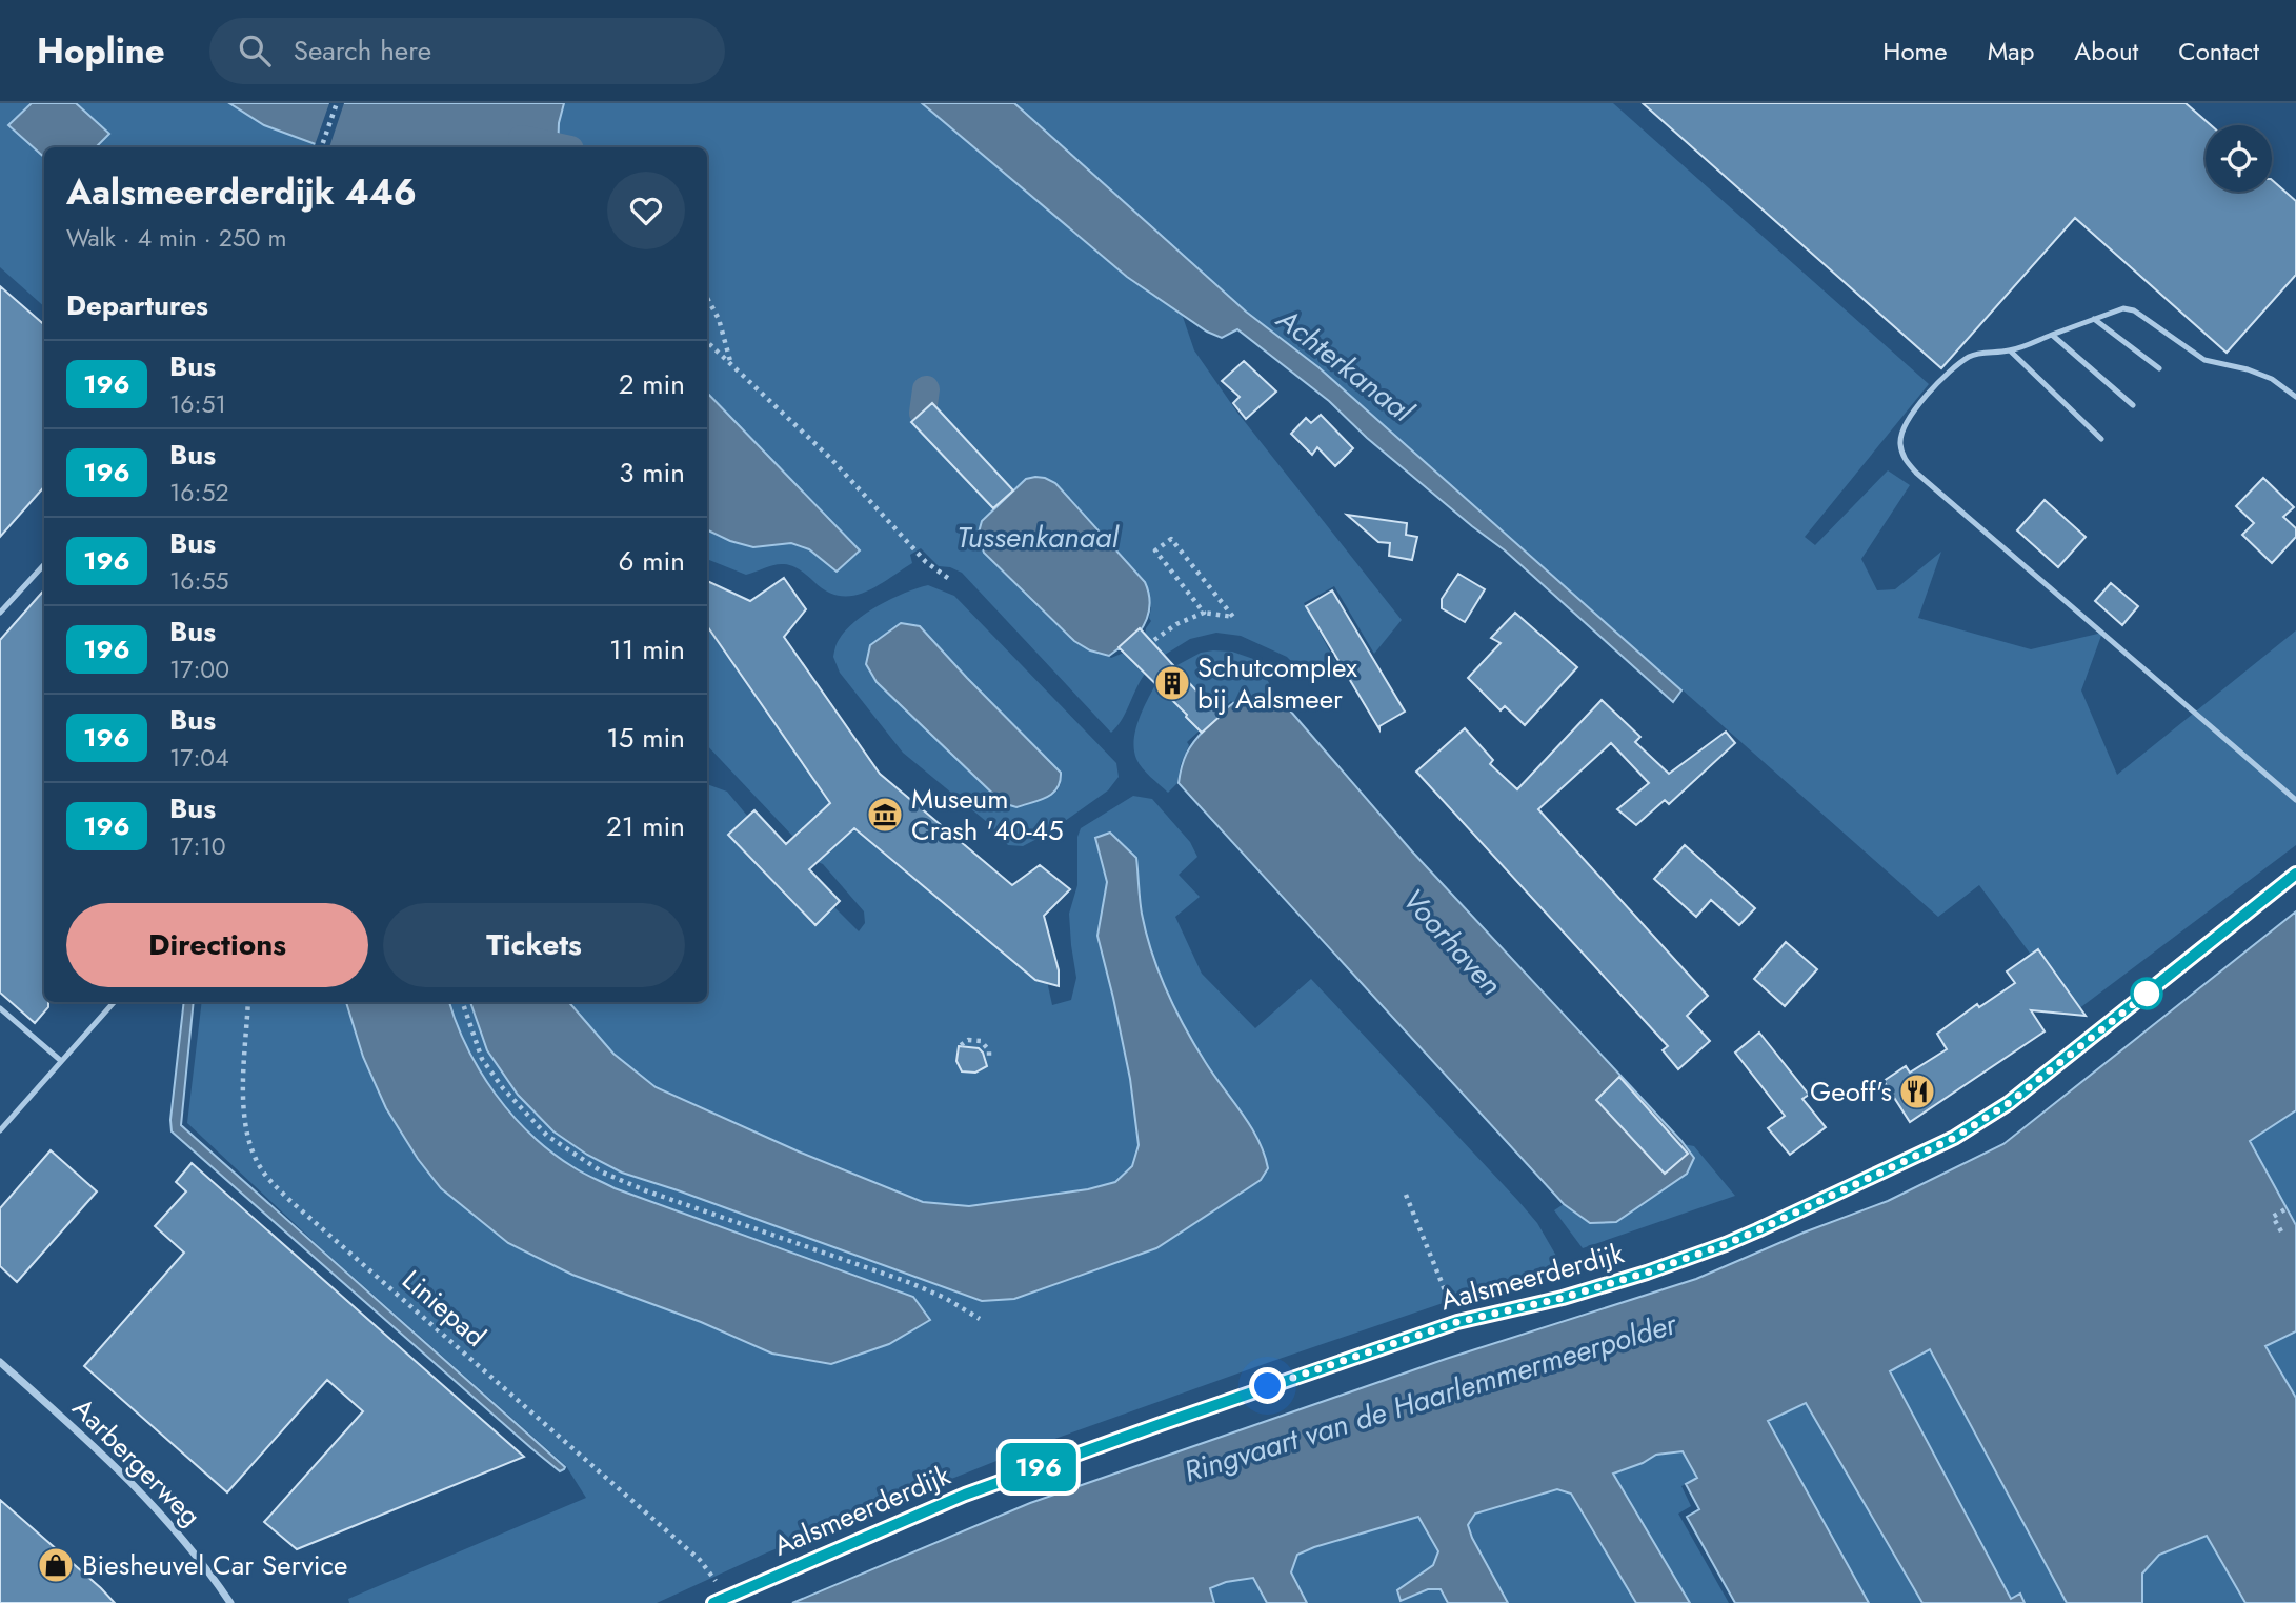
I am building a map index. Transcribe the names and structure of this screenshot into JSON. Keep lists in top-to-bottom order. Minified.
{"streets":{"street":["Aalsmeerderdijk","Aarbergerweg"],"path":["Liniepad"]},"crossings":[["Aalsmeerderdijk","Liniepad"]],"water":["Achterkanaal","Tussenkanaal","Voorhaven","Ringvaart van de Haarlemmermeerpolder"],"places":{"building":["Schutcomplex bij Aalsmeer"],"museum":["Museum Crash '40-45"],"restaurant":["Geoff's"],"shop":["Biesheuvel Car Service"]},"lines":["bus line 196"],"page":{"header":"Hopline","search":"Search here","nav":["Home","Map","About","Contact"],"on_map":"196","heading":[["Aalsmeerderdijk 446","Walk · 4 min · 250 m"],"Departures"],"list":[{"mark":"196","name":"Bus","note":"16:51","value":"2 min"},{"mark":"196","name":"Bus","note":"16:52","value":"3 min"},{"mark":"196","name":"Bus","note":"16:55","value":"6 min"},{"mark":"196","name":"Bus","note":"17:00","value":"11 min"},{"mark":"196","name":"Bus","note":"17:04","value":"15 min"},{"mark":"196","name":"Bus","note":"17:10","value":"21 min"}],"buttons":["Directions","Tickets"]}}
